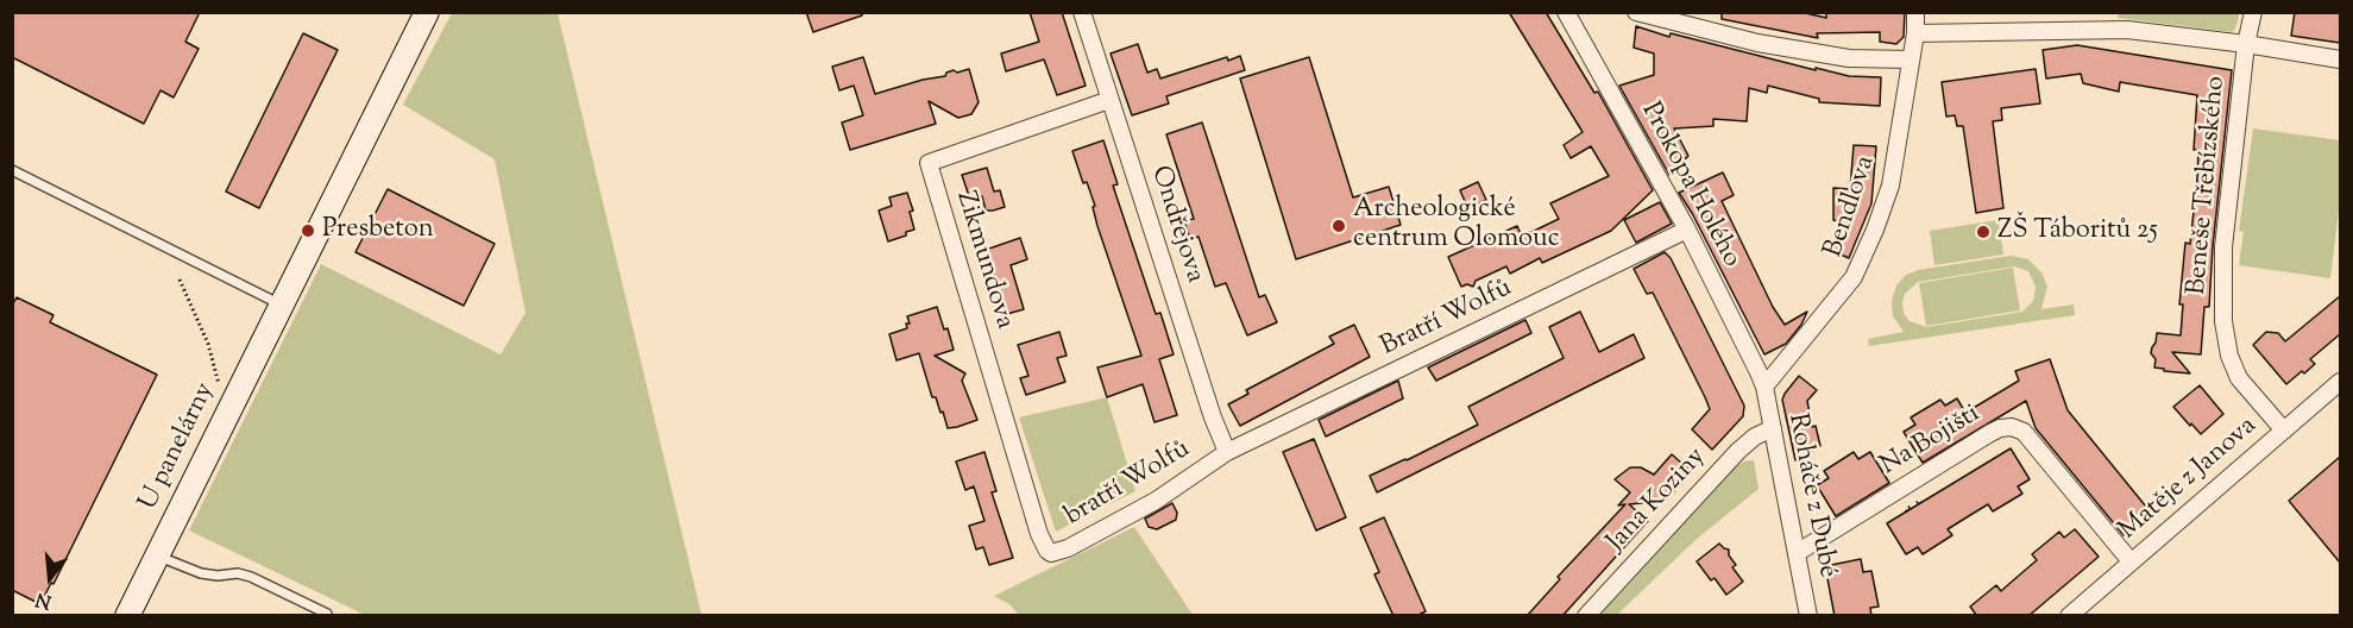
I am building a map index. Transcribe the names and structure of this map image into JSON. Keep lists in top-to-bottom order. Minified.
{"streets":{"street":["Prokopa Holého","Beneše Třebízského","Bendlova","Ondřejova","Zikmundova","Bratří Wolfů","Na Bojišti","U panelárny","Matěje z Janova","bratří Wolfů","Roháče z Dubé","Jana Koziny"]},"crossings":[["Prokopa Holého","Bendlova"],["Prokopa Holého","Bratří Wolfů"],["Prokopa Holého","Roháče z Dubé"],["Beneše Třebízského","Matěje z Janova"],["Bendlova","Roháče z Dubé"],["Ondřejova","Zikmundova"],["Ondřejova","Bratří Wolfů"],["Ondřejova","bratří Wolfů"],["Zikmundova","bratří Wolfů"],["Bratří Wolfů","bratří Wolfů"],["Na Bojišti","Matěje z Janova"],["Na Bojišti","Roháče z Dubé"],["Roháče z Dubé","Jana Koziny"]],"places":["Archeologické centrum Olomouc","Presbeton","ZŠ Táboritů 25"],"north":"bottom"}
